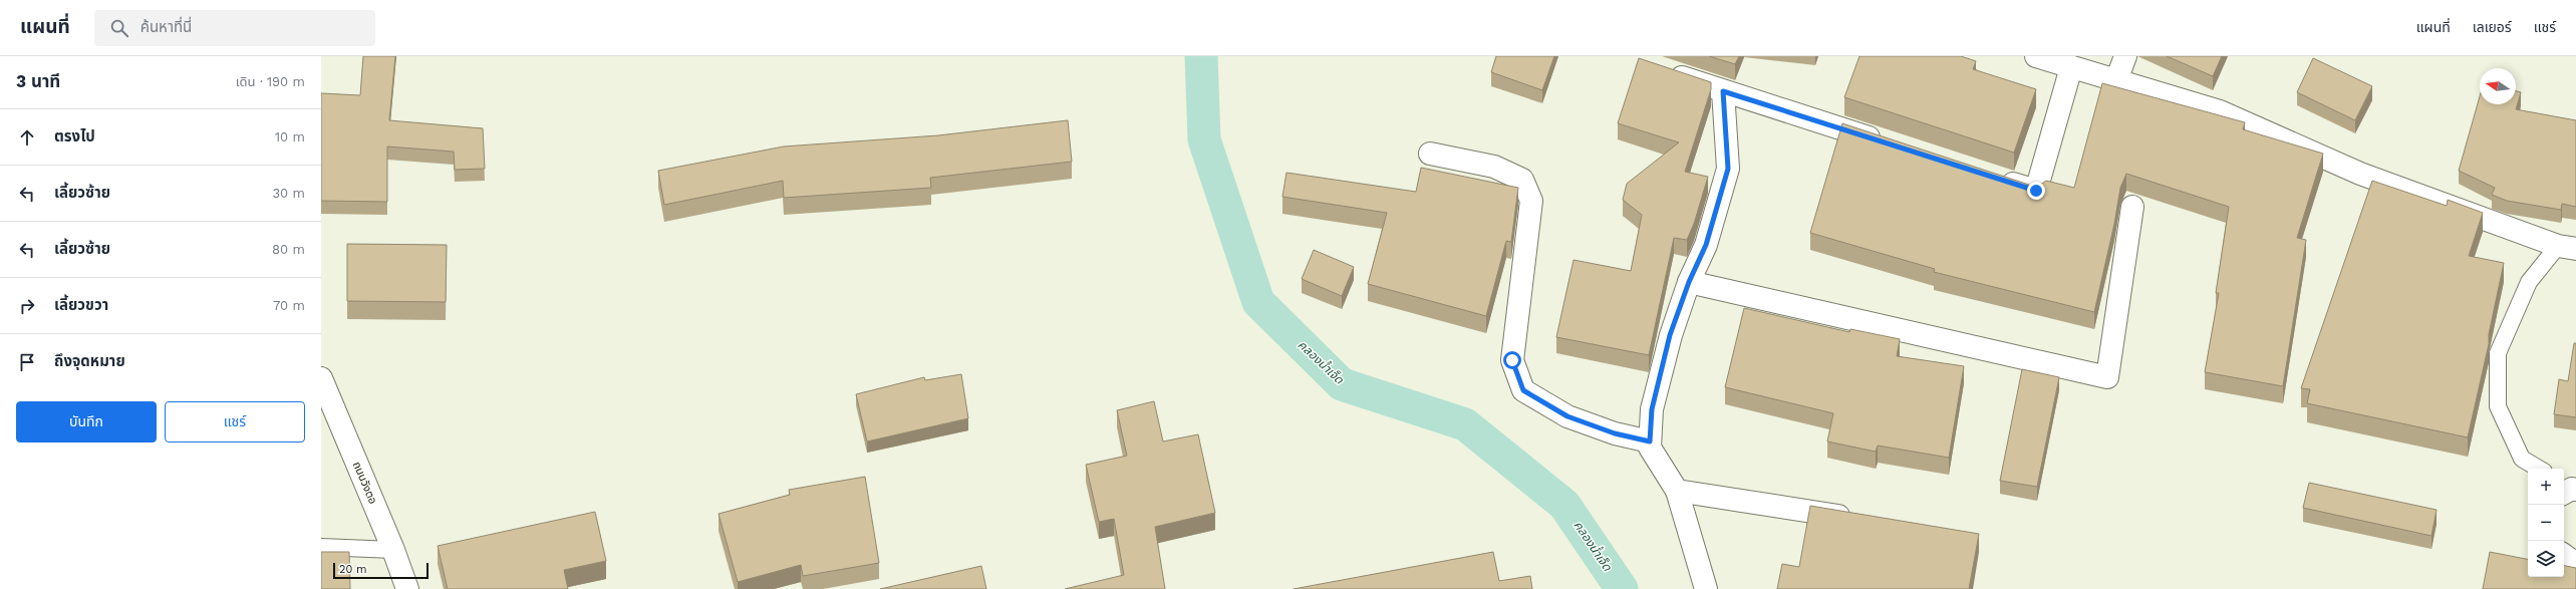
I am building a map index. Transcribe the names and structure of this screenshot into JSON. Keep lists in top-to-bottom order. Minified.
{"streets":{"street":["ถนนวังตอ"]},"water":["คลองน้ำเจ็ด"],"scale_bar":"20 m","north":"left","page":{"header":"แผนที่","search":"ค้นหาที่นี่","nav":["แผนที่","เลเยอร์","แชร์"],"heading":["3 นาที","เดิน · 190 m"],"list":[["ตรงไป","10 m"],["เลี้ยวซ้าย","30 m"],["เลี้ยวซ้าย","80 m"],["เลี้ยวขวา","70 m"],"ถึงจุดหมาย"],"buttons":["บันทึก","แชร์"],"map_buttons":["+","−"],"scale":"20 m"}}
